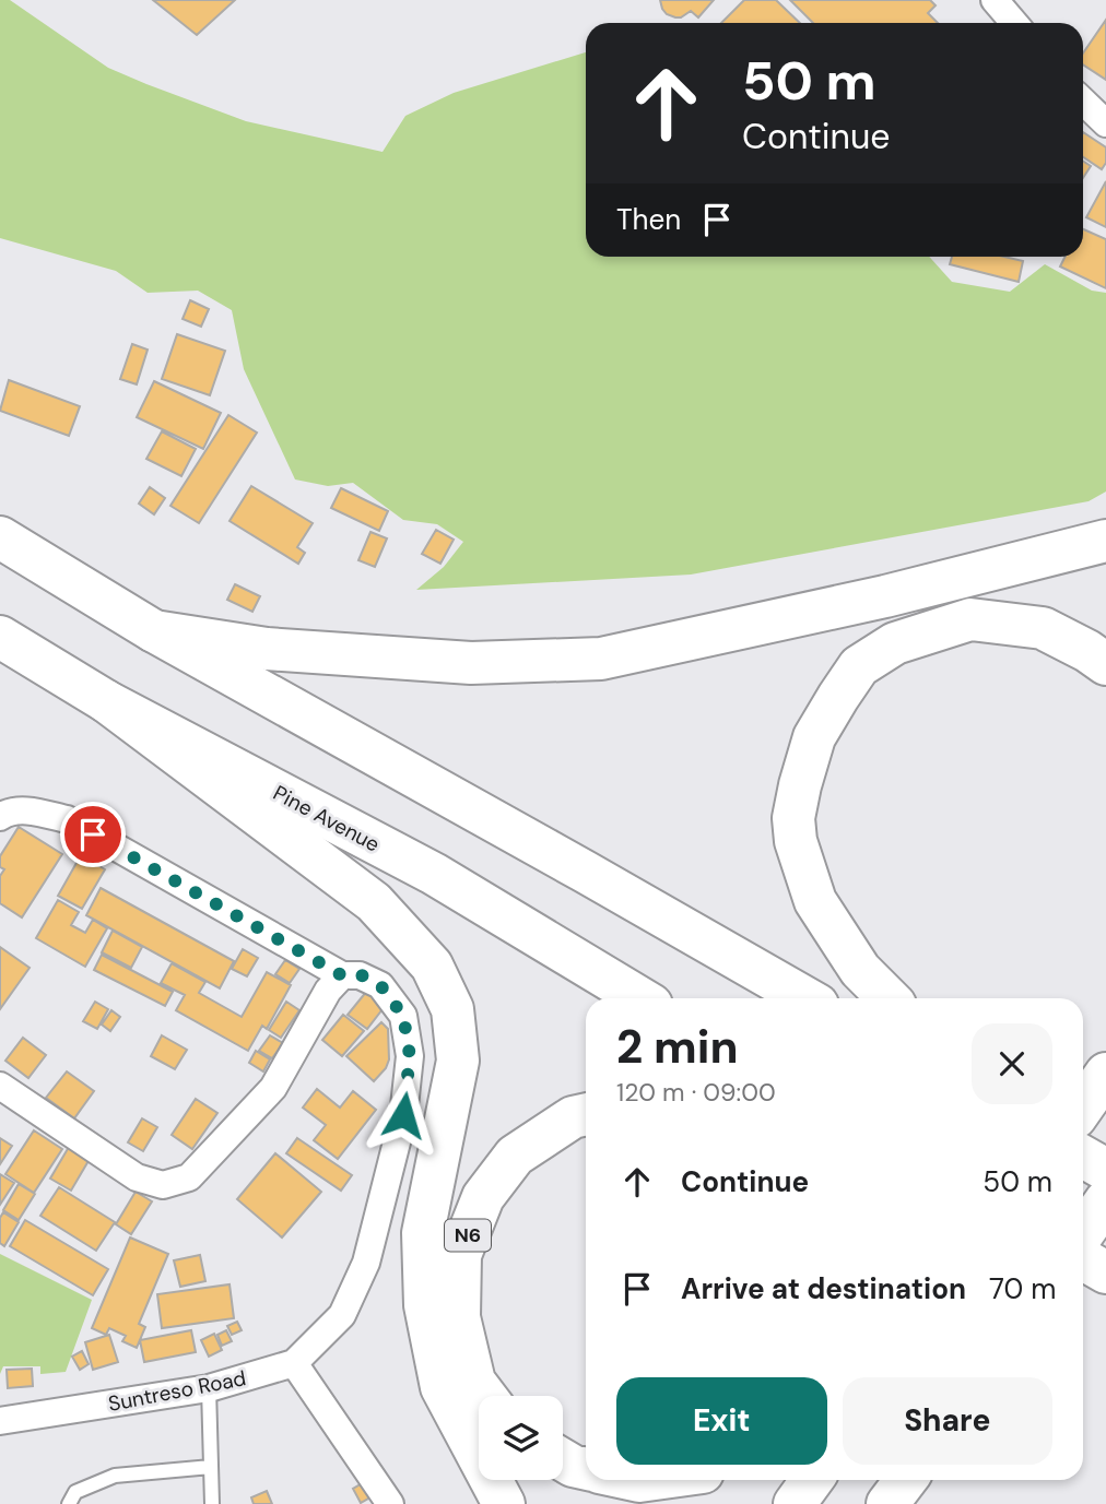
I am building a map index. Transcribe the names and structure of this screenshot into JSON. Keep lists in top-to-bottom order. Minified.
{"streets":{"main road":["Pine Avenue","N6"],"street":["Suntreso Road"]},"page":{"turn":["50 m","Continue"],"then":"Then","heading":["2 min","120 m · 09:00"],"list":[{"name":"Continue","value":"50 m"},{"name":"Arrive at destination","value":"70 m"}],"buttons":["Exit","Share"]}}
